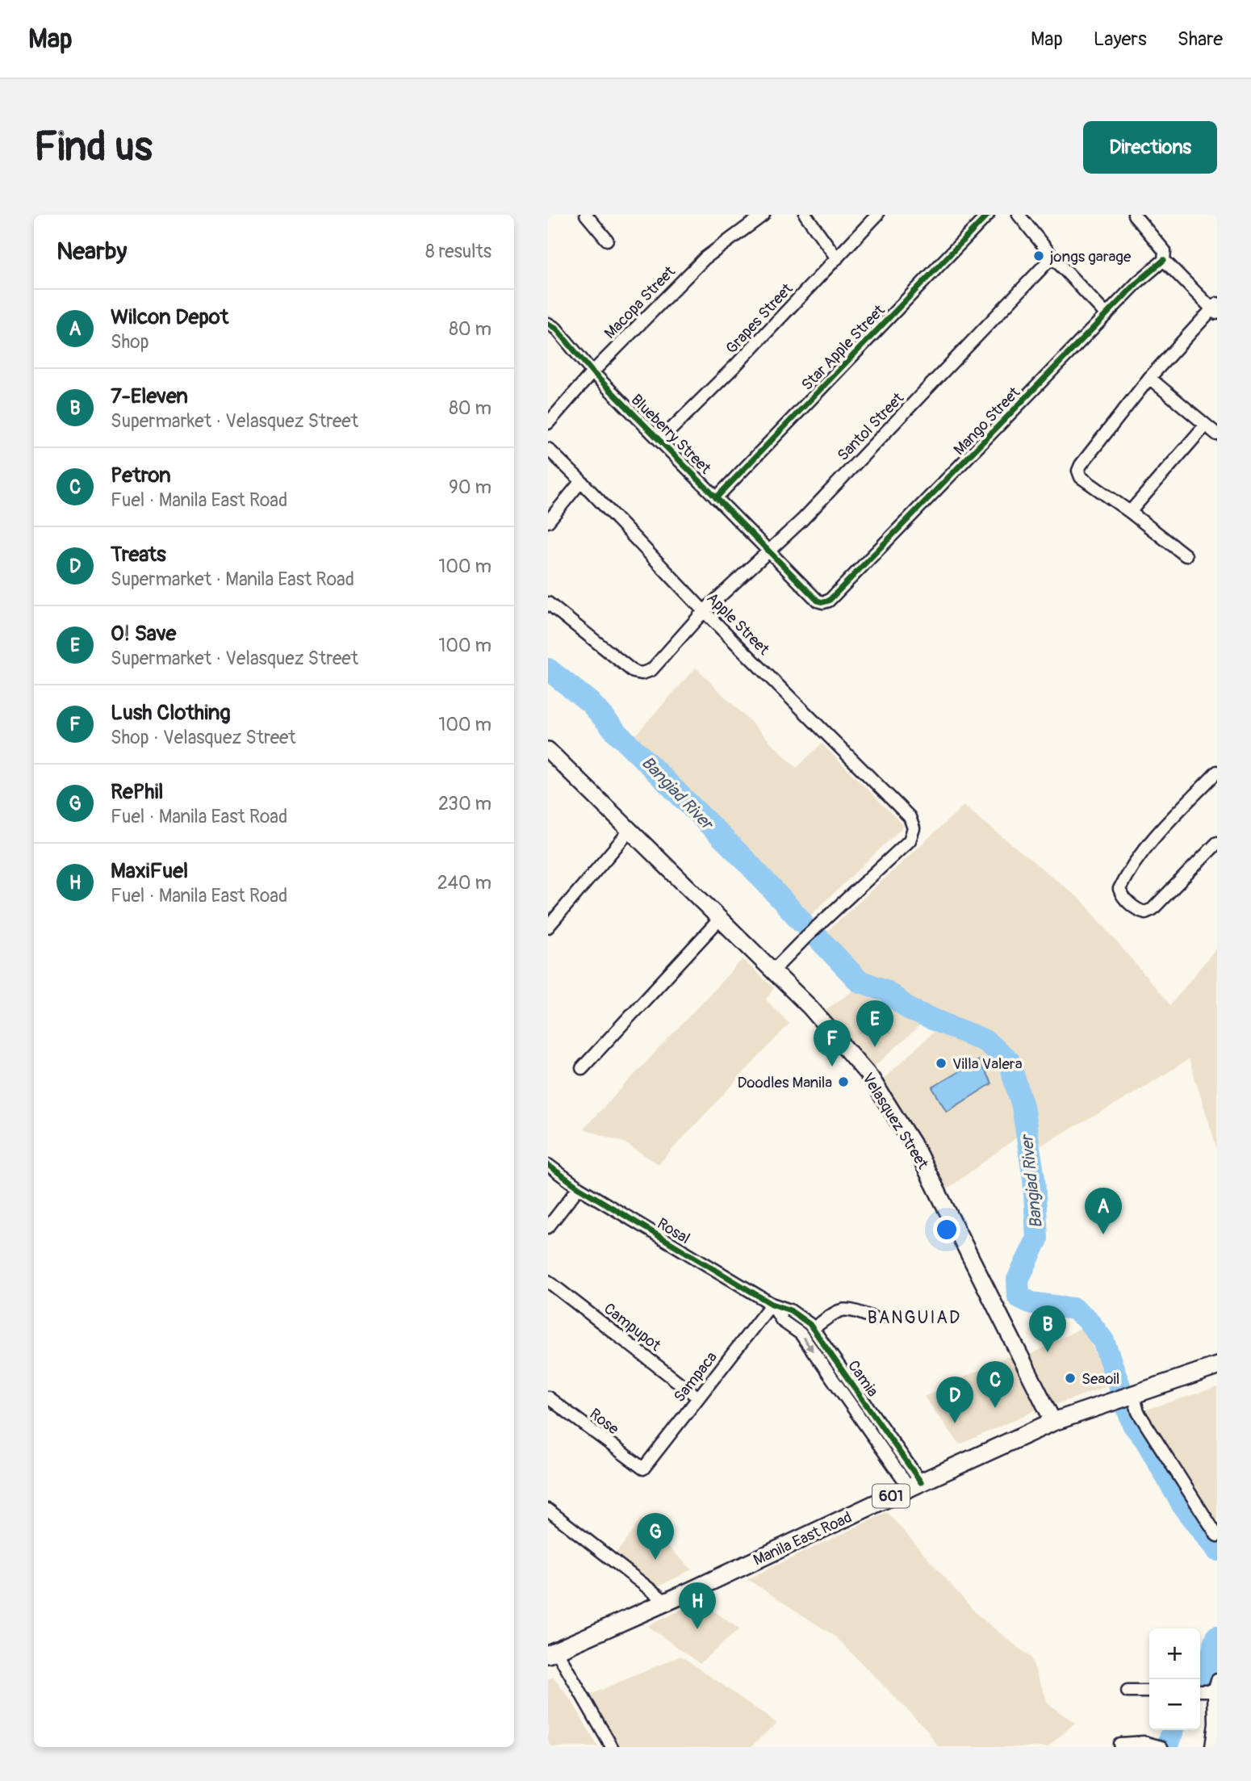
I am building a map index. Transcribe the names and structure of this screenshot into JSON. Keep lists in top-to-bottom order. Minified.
{"streets":{"main road":["Velasquez Street","601","Manila East Road"],"street":["Macopa Street","Grapes Street","Star Apple Street","Mango Street","Santol Street","Blueberry Street","Apple Street","Rosal","Campupot","Sampaca","Camia","Rose"]},"crossings":[["Macopa Street","Blueberry Street"],["Grapes Street","Blueberry Street"],["Star Apple Street","Blueberry Street"],["Mango Street","Blueberry Street"],["Santol Street","Blueberry Street"],["Santol Street","Apple Street"],["Apple Street","Velasquez Street"],["Velasquez Street","Manila East Road"],["Rosal","Sampaca"],["Rosal","Camia"],["Campupot","Sampaca"],["Sampaca","Camia"],["Sampaca","Rose"],["Camia","Manila East Road"]],"districts":["BANGUIAD"],"water":["Bangiad River"],"places":["jongs garage","Villa Valera","Doodles Manila","Seaoil"],"page":{"header":"Map","nav":["Map","Layers","Share"],"buttons":"Directions","title":"Find us","heading":["Nearby","8 results"],"list":[{"mark":"A","name":"Wilcon Depot","note":"Shop","value":"80 m"},{"mark":"B","name":"7-Eleven","note":"Supermarket · Velasquez Street","value":"80 m"},{"mark":"C","name":"Petron","note":"Fuel · Manila East Road","value":"90 m"},{"mark":"D","name":"Treats","note":"Supermarket · Manila East Road","value":"100 m"},{"mark":"E","name":"O! Save","note":"Supermarket · Velasquez Street","value":"100 m"},{"mark":"F","name":"Lush Clothing","note":"Shop · Velasquez Street","value":"100 m"},{"mark":"G","name":"RePhil","note":"Fuel · Manila East Road","value":"230 m"},{"mark":"H","name":"MaxiFuel","note":"Fuel · Manila East Road","value":"240 m"}],"pins":["E","F","A","B","C","D","G","H"],"map_buttons":["+","−"]}}
